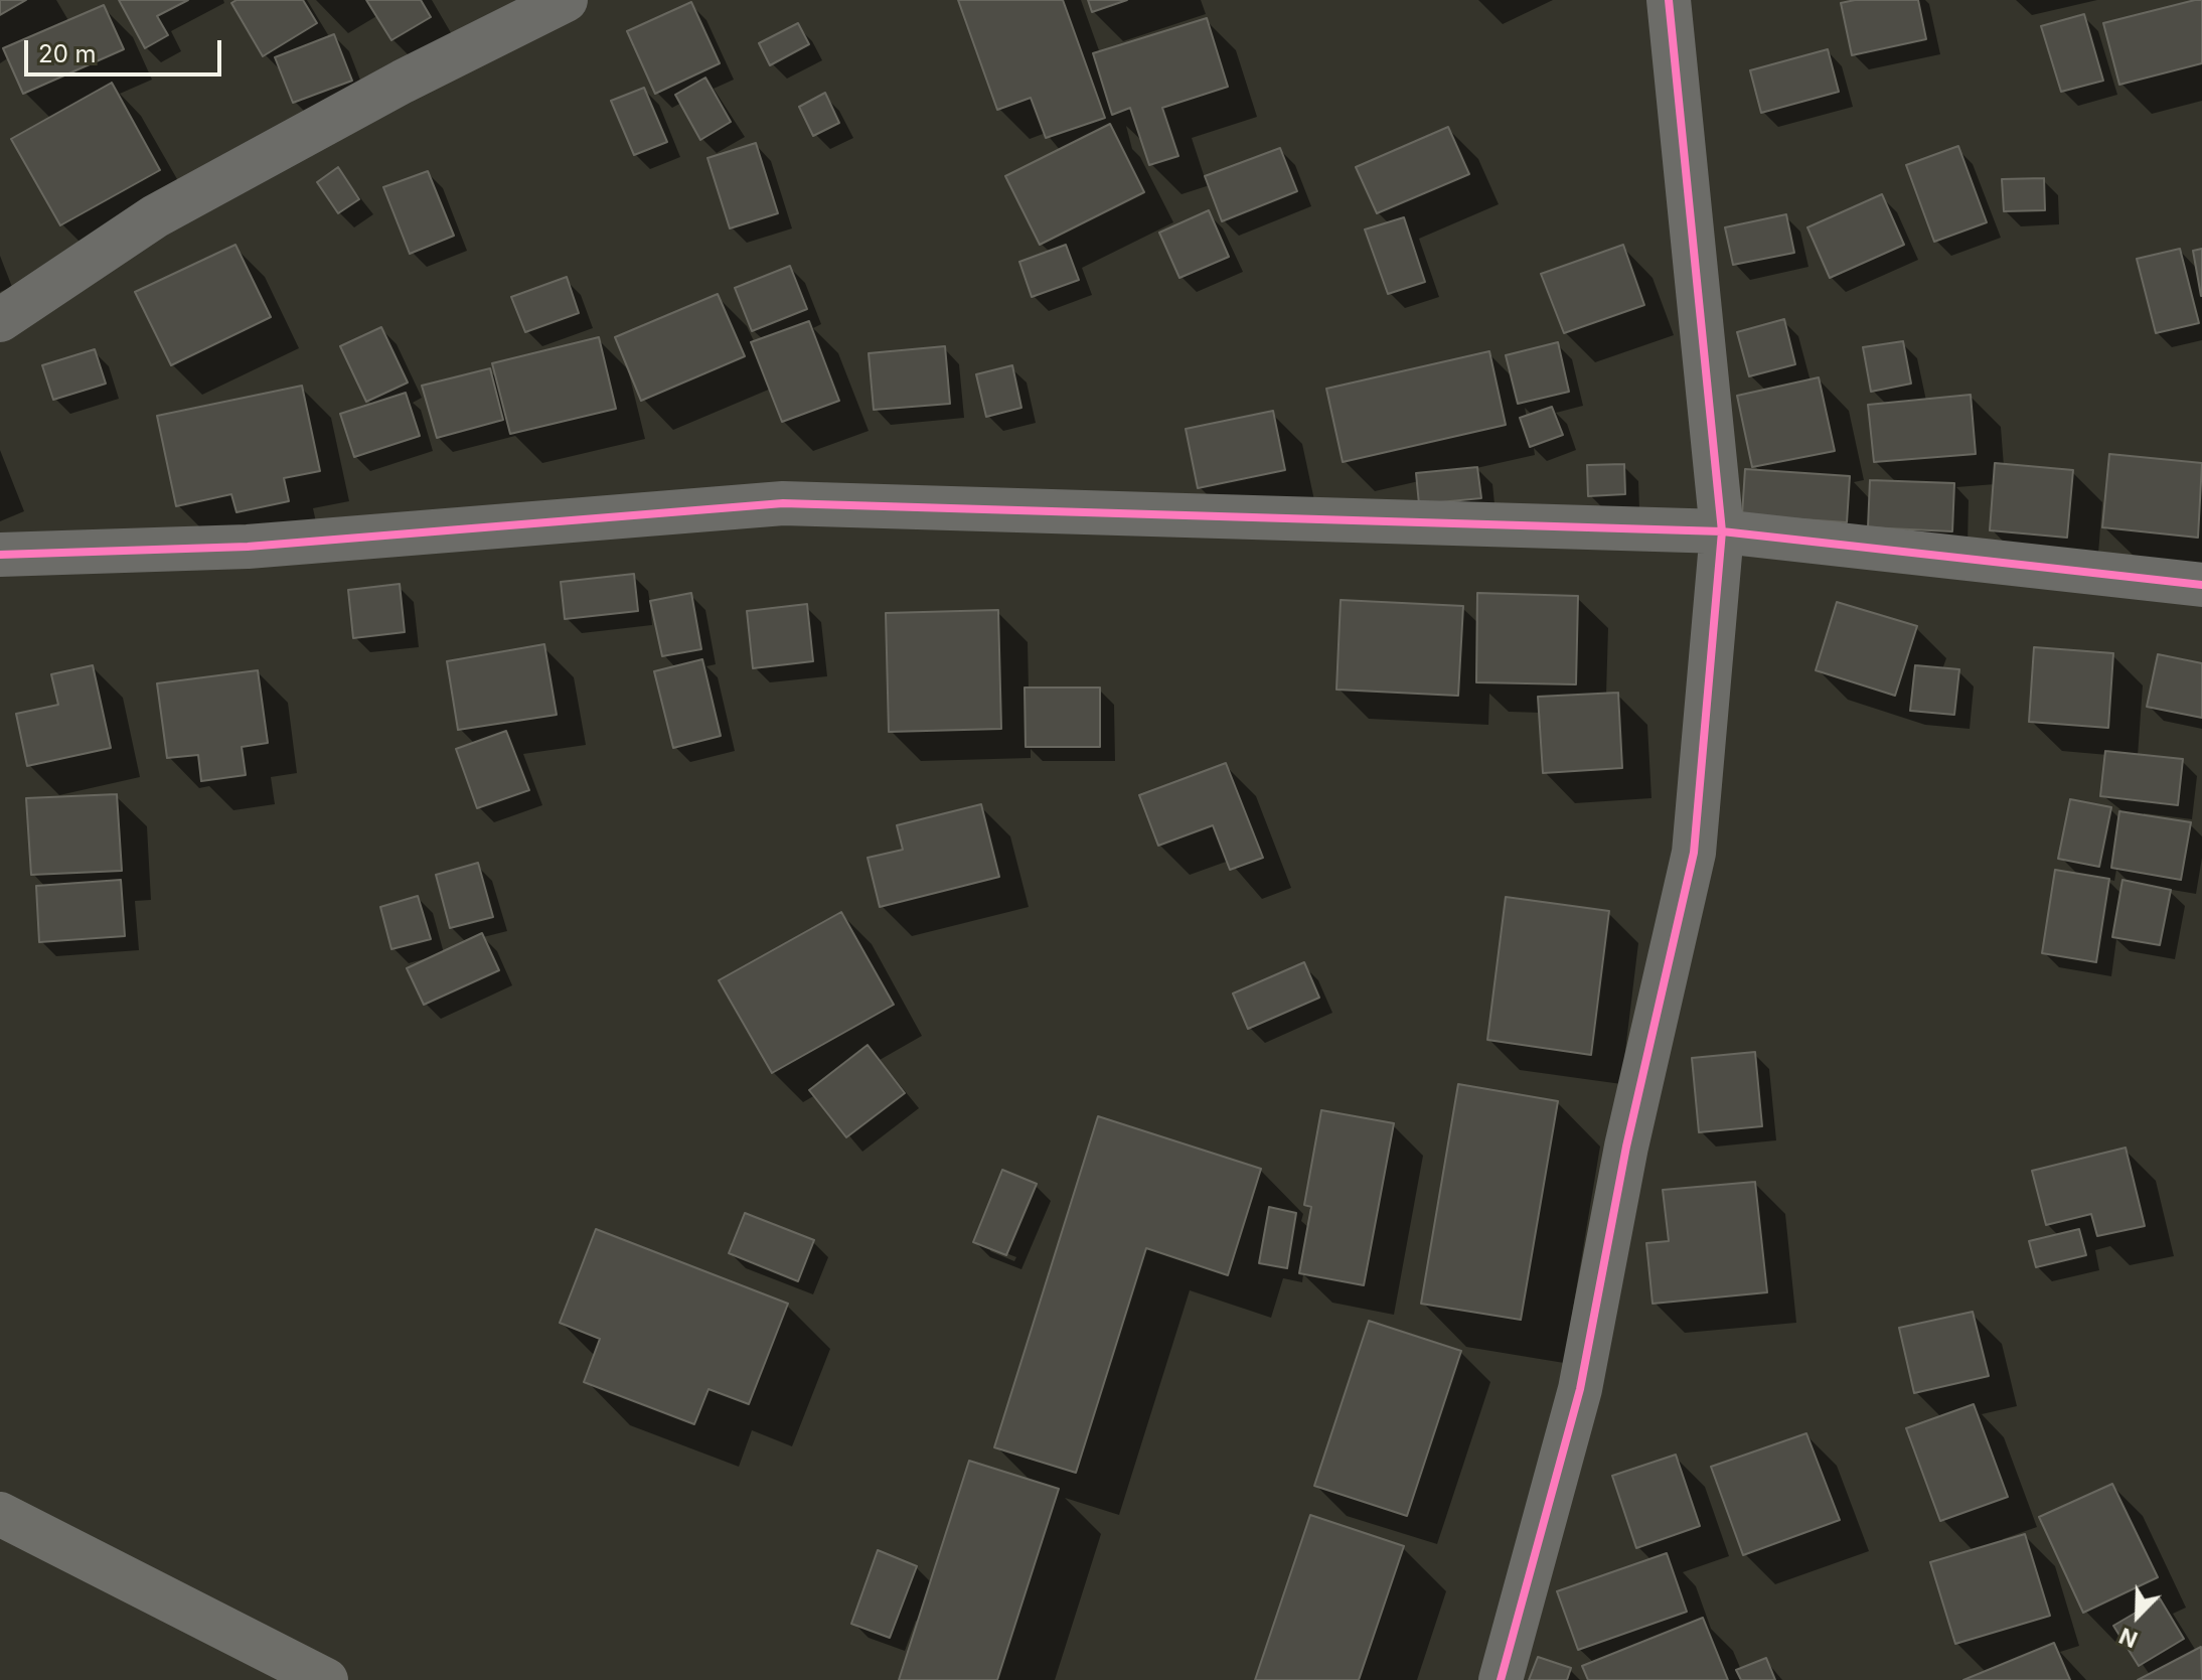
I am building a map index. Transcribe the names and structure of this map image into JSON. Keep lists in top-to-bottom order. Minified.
{"scale_bar":"20 m","north":"bottom left"}
